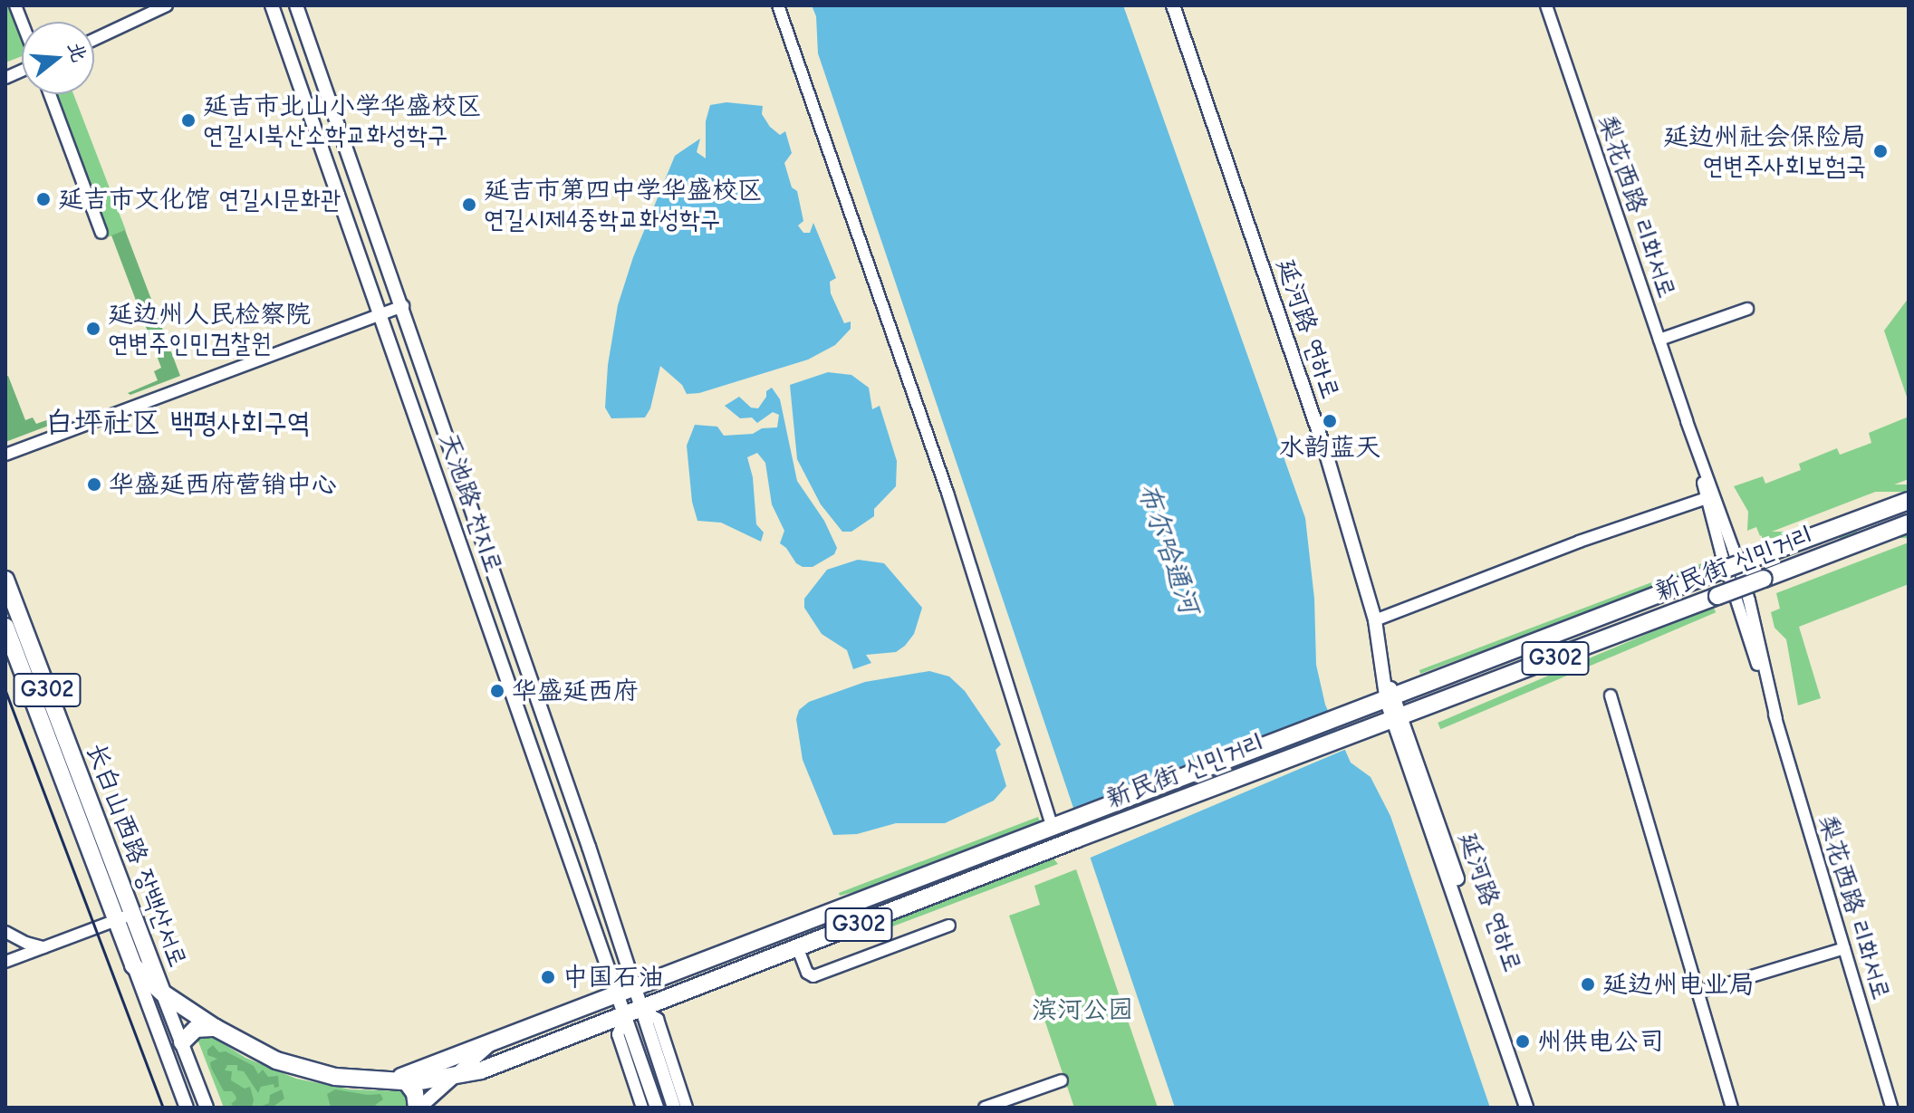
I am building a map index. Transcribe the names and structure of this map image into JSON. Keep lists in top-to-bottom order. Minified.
{"streets":{"highway":["新民街 신민거리","G302","长白山西路 장백산서로"],"main road":["延河路 연하로","天池路 천지로"],"street":["梨花西路 리화서로"]},"crossings":[["延河路 연하로","新民街 신민거리"],["天池路 천지로","新民街 신민거리"],["新民街 신민거리","长白山西路 장백산서로"]],"districts":["白坪社区 백평사회구역"],"water":["布尔哈通河"],"parks":["滨河公园"],"places":["延吉市北山小学华盛校区 연길시북산소학교화성학구","延边州社会保险局 연변주사회보험국","延吉市文化馆 연길시문화관","延吉市第四中学华盛校区 연길시제4중학교화성학구","延边州人民检察院 연변주인민검찰원","水韵蓝天","华盛延西府营销中心","华盛延西府","中国石油","延边州电业局","州供电公司"],"north":"right"}
